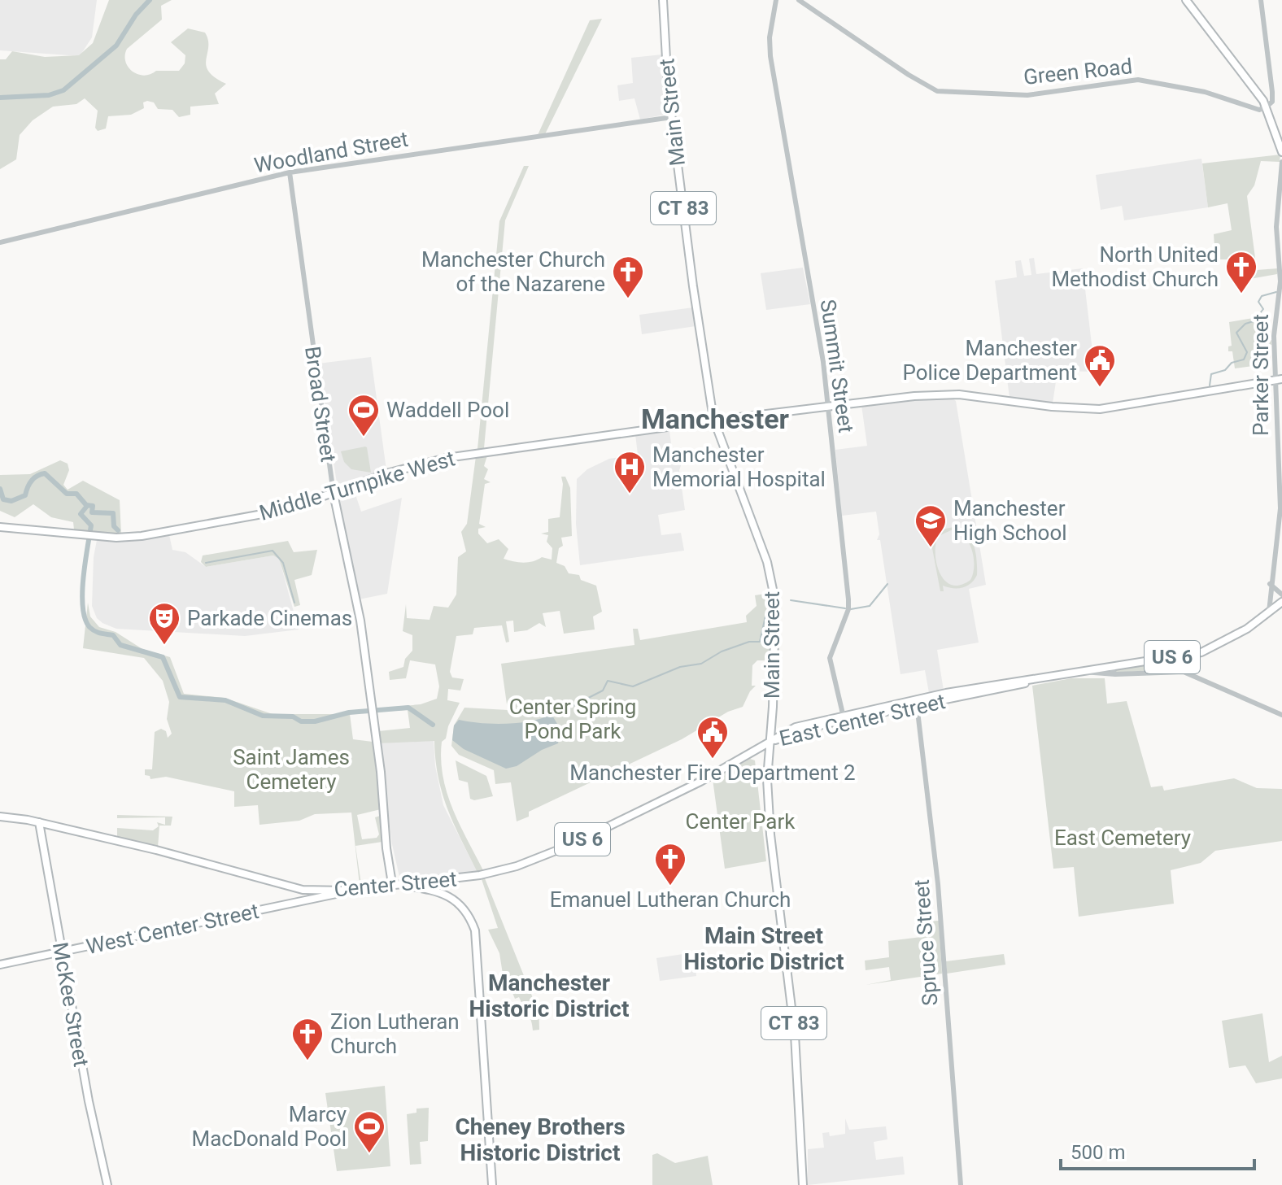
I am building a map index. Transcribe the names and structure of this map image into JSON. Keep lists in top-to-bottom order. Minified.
{"streets":{"main road":["Main Street","CT 83","Broad Street","Middle Turnpike West","US 6","East Center Street","Center Street","West Center Street","McKee Street"],"street":["Green Road","Woodland Street","Summit Street","Parker Street","Spruce Street"]},"crossings":[["Main Street","Woodland Street"],["Main Street","Middle Turnpike West"],["Main Street","East Center Street"],["Main Street","Center Street"],["Woodland Street","Broad Street"],["Summit Street","Middle Turnpike West"],["Summit Street","East Center Street"],["Parker Street","Middle Turnpike West"],["Parker Street","East Center Street"],["Broad Street","Middle Turnpike West"],["Broad Street","Center Street"],["East Center Street","Center Street"],["East Center Street","Spruce Street"],["Center Street","West Center Street"],["Center Street","McKee Street"],["West Center Street","McKee Street"]],"districts":["Manchester","Main Street Historic District","Manchester Historic District","Cheney Brothers Historic District"],"parks":["Center Spring Pond Park","Saint James Cemetery","Center Park","East Cemetery"],"places":{"church":["North United Methodist Church","Manchester Church of the Nazarene","Emanuel Lutheran Church","Zion Lutheran Church"],"public building":["Manchester Police Department","Manchester Fire Department 2"],"sports":["Waddell Pool","Marcy MacDonald Pool"],"hospital":["Manchester Memorial Hospital"],"school or university":["Manchester High School"],"theatre":["Parkade Cinemas"]},"scale_bar":"500 m"}
